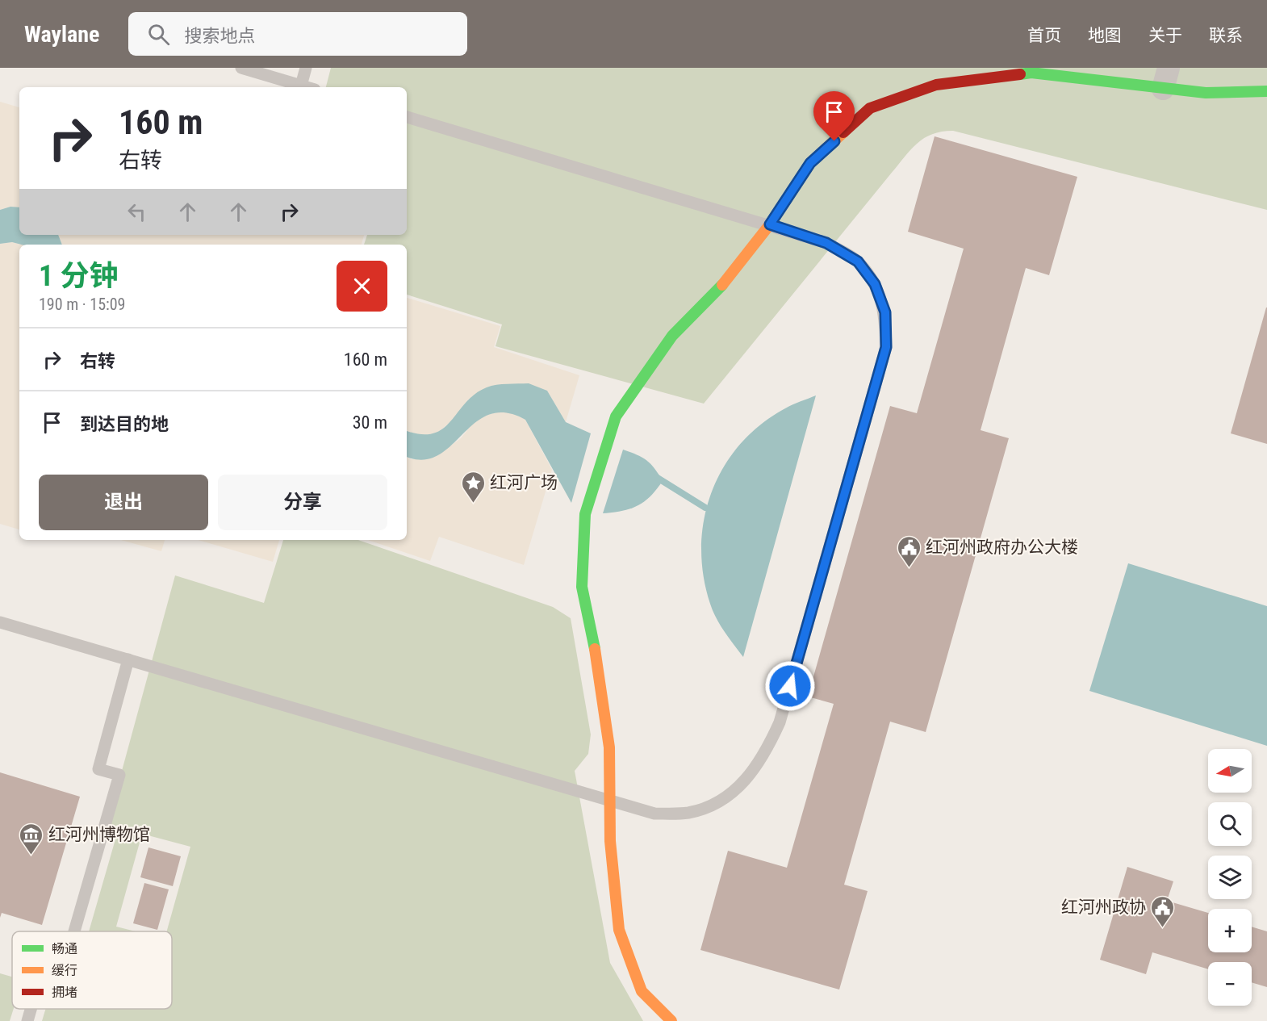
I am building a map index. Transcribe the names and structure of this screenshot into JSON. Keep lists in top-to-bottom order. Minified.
{"places":{"place":["红河广场"],"public building":["红河州政府办公大楼","红河州政协"],"museum":["红河州博物馆"]},"legend":["畅通","缓行","拥堵"],"north":"left","page":{"header":"Waylane","search":"搜索地点","nav":["首页","地图","关于","联系"],"turn":["160 m","右转"],"heading":["1 分钟","190 m · 15:09"],"list":[{"name":"右转","value":"160 m"},{"name":"到达目的地","value":"30 m"}],"buttons":["退出","分享"],"map_buttons":["+","−"]}}
